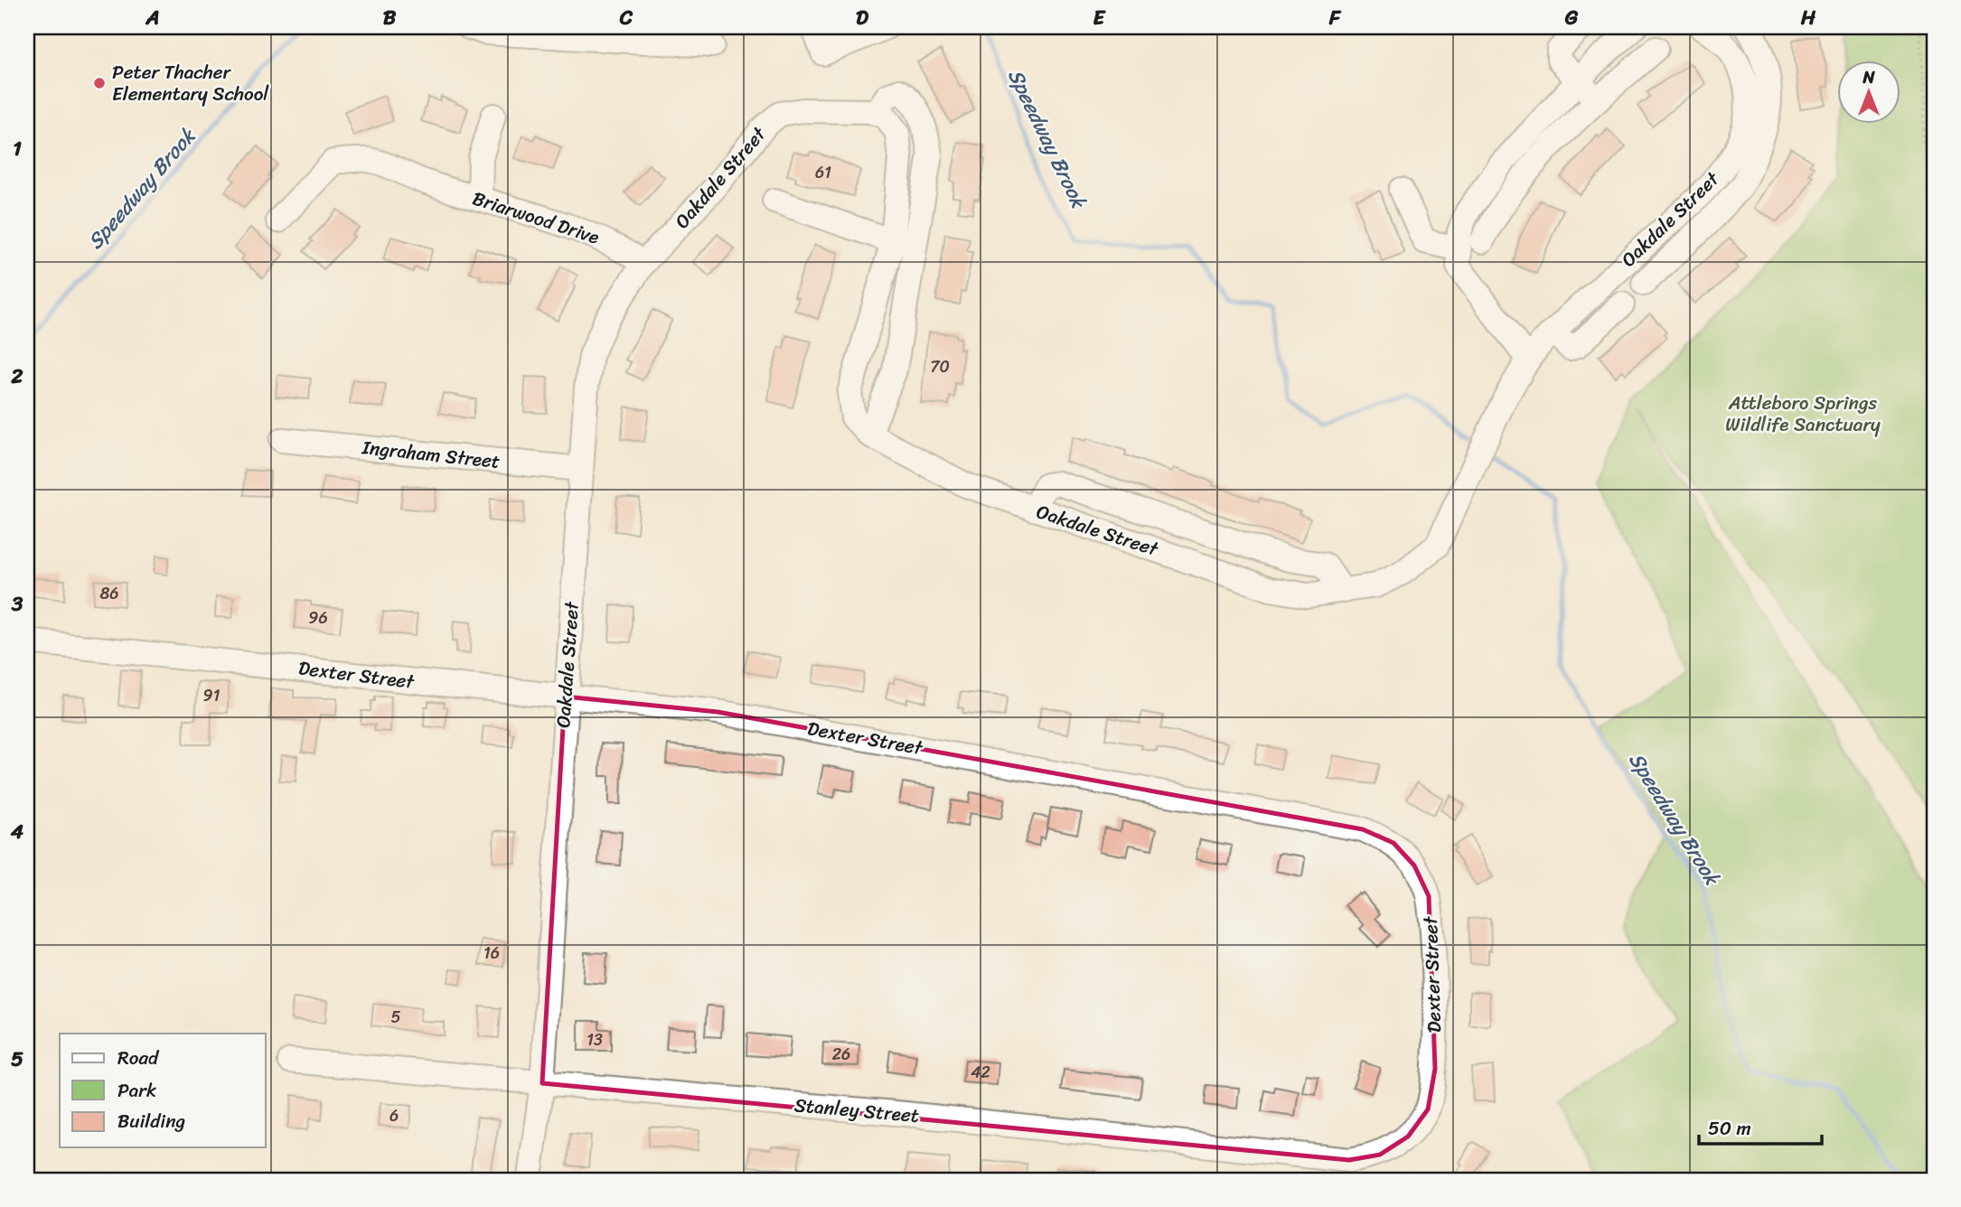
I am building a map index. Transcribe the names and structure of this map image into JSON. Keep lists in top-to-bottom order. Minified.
{"streets":{"street":["Oakdale Street","Briarwood Drive","Ingraham Street","Dexter Street","Stanley Street"]},"crossings":[["Oakdale Street","Briarwood Drive"],["Oakdale Street","Ingraham Street"],["Oakdale Street","Dexter Street"],["Oakdale Street","Stanley Street"],["Dexter Street","Stanley Street"]],"water":["Speedway Brook"],"parks":["Attleboro Springs Wildlife Sanctuary"],"places":["Peter Thacher Elementary School"],"house_numbers":["61","70","86","96","91","16","5","13","26","42","6"],"legend":["Road","Park","Building"],"scale_bar":"50 m","north":"top","grid":{"columns":["A","B","C","D","E","F","G","H"],"rows":["1","2","3","4","5"]}}
